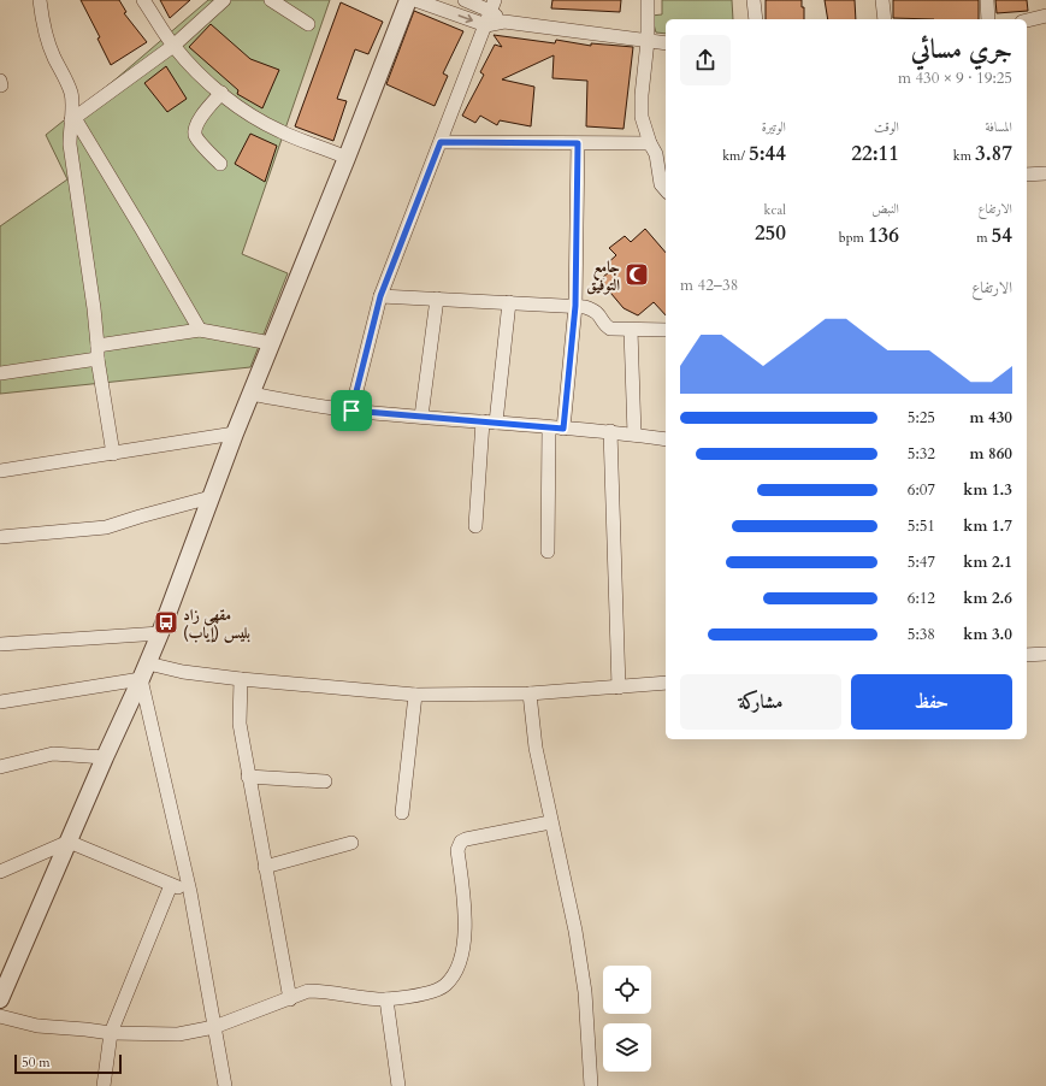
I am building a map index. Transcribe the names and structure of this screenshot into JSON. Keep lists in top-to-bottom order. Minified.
{"places":{"mosque":["جامع التوفيق"],"bus stop":["مقهى زاد بليس (إياب)"]},"scale_bar":"50 m","page":{"heading":["جري مسائي","19:25 · 9 × 430 m"],"stats":[["المسافة","3.87 km"],["الوقت","22:11"],["الوتيرة","5:44 /km"],["الارتفاع","54 m"],["النبض","136 bpm"],["kcal","250"]],"chart":["الارتفاع","38–42 m"],"list":[{"name":"430 m","note":"5:25"},{"name":"860 m","note":"5:32"},{"name":"1.3 km","note":"6:07"},{"name":"1.7 km","note":"5:51"},{"name":"2.1 km","note":"5:47"},{"name":"2.6 km","note":"6:12"},{"name":"3.0 km","note":"5:38"}],"buttons":["حفظ","مشاركة"],"scale":"50 m"}}
